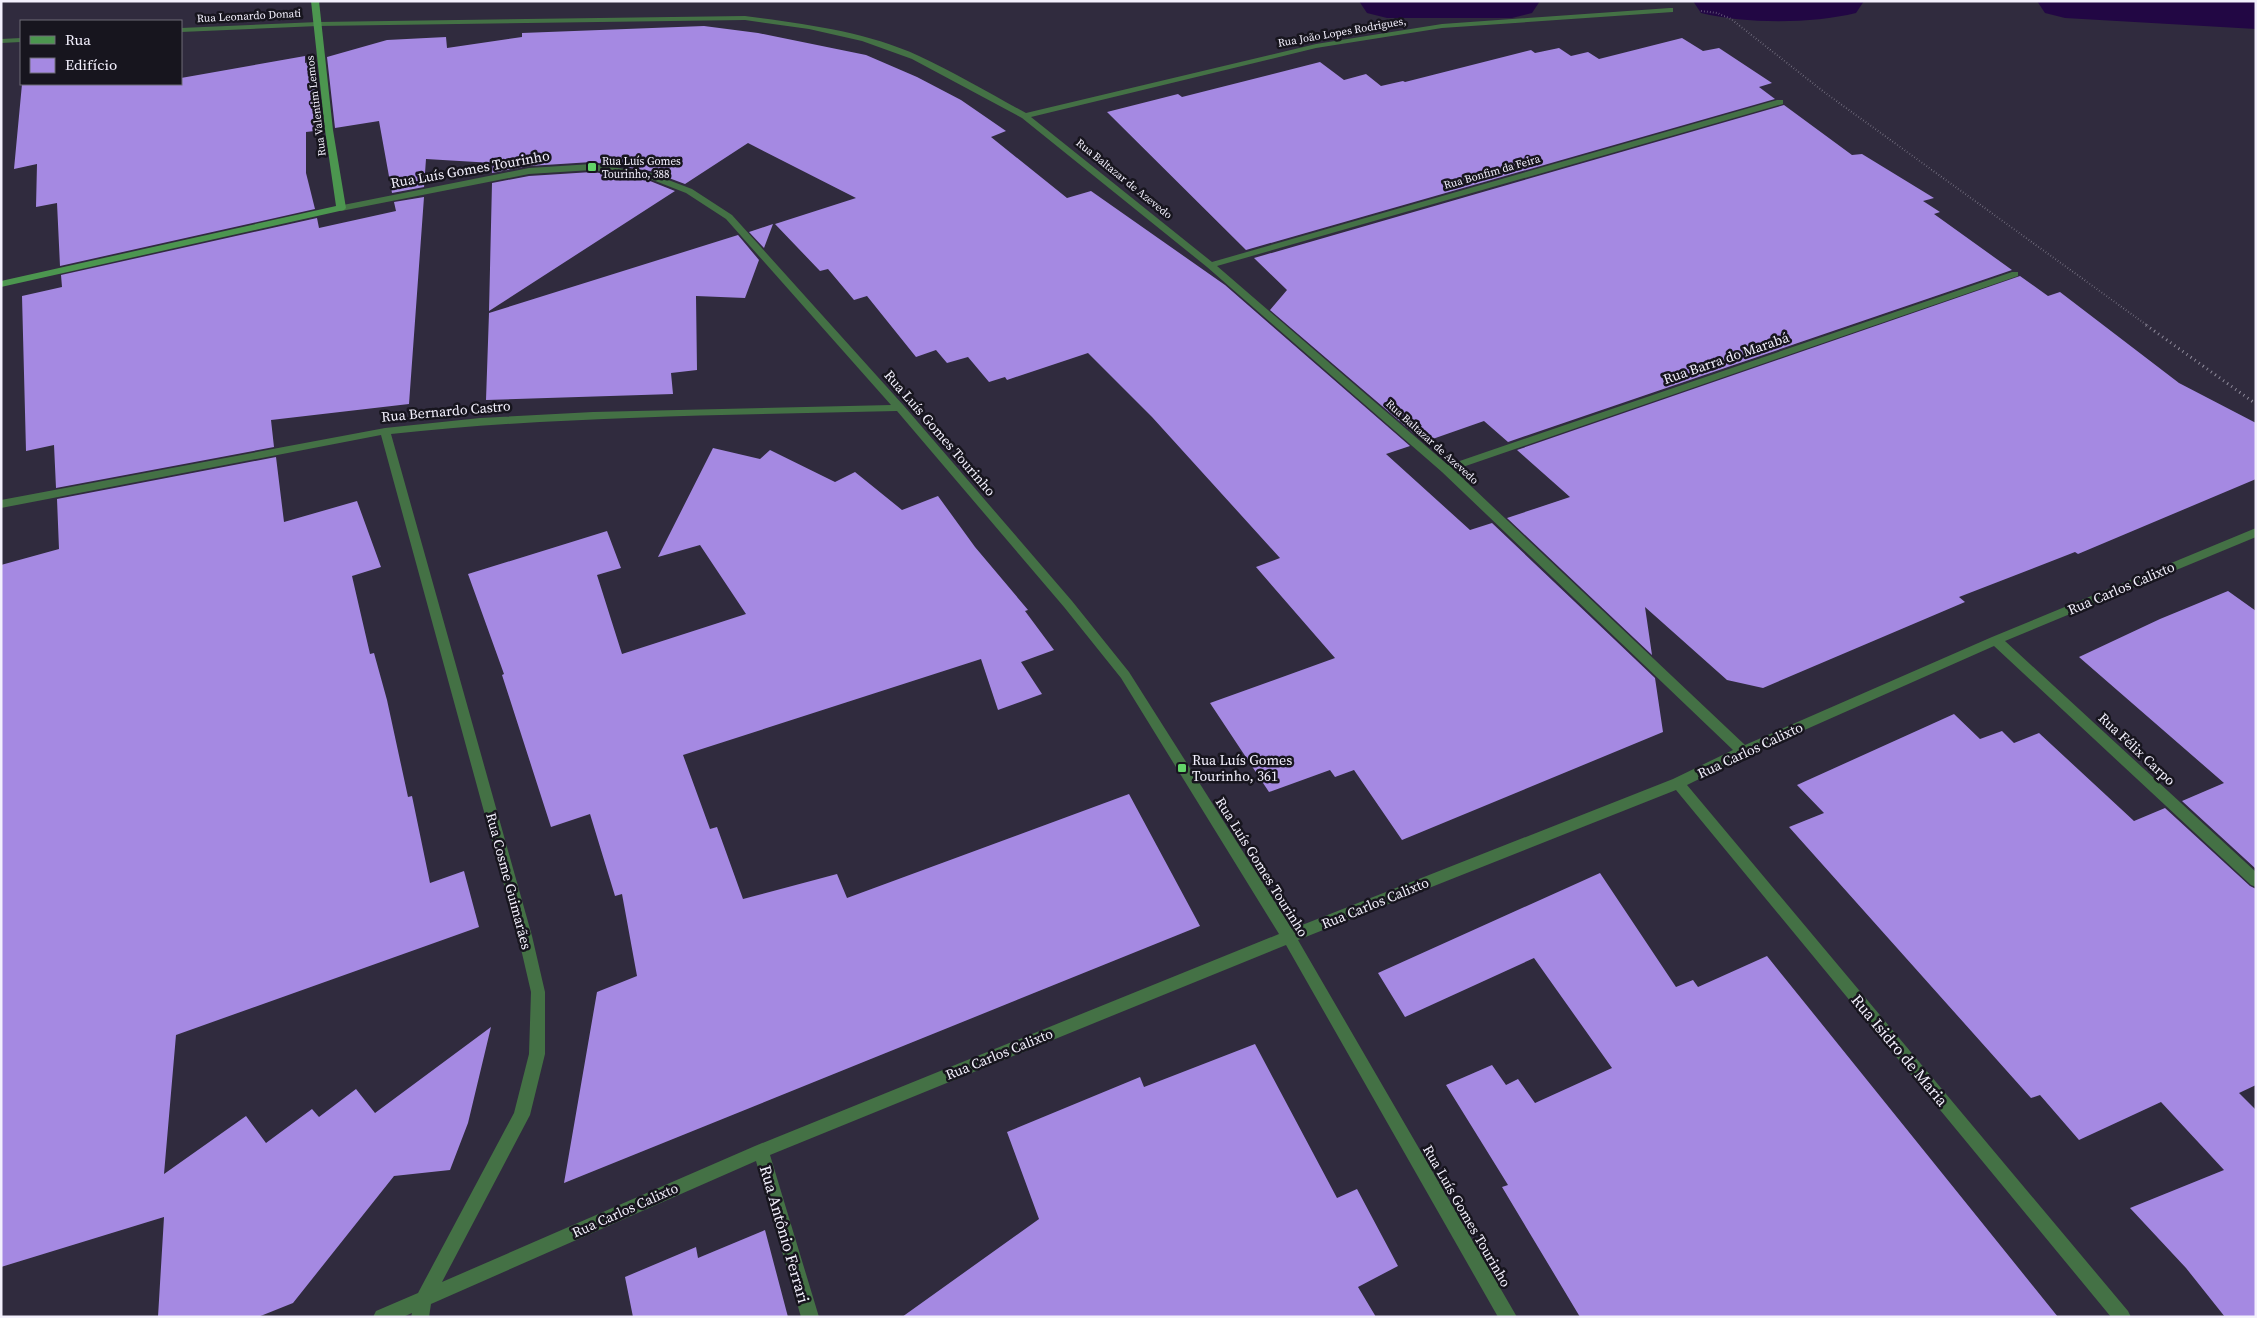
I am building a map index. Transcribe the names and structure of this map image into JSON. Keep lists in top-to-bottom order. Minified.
{"streets":{"street":["Rua Leonardo Donati","Rua João Lopes Rodrigues,","Rua Valentim Lemos","Rua Luís Gomes Tourinho","Rua Bonfim da Feira","Rua Baltazar de Azevedo","Rua Barra do Marabá","Rua Bernardo Castro","Rua Carlos Calixto","Rua Félix Carpo","Rua Cosme Guimarães","Rua Isidro de Maria","Rua Antônio Ferrari"]},"crossings":[["Rua Leonardo Donati","Rua Valentim Lemos"],["Rua Leonardo Donati","Rua Baltazar de Azevedo"],["Rua João Lopes Rodrigues,","Rua Baltazar de Azevedo"],["Rua Valentim Lemos","Rua Luís Gomes Tourinho"],["Rua Valentim Lemos","Rua Baltazar de Azevedo"],["Rua Luís Gomes Tourinho","Rua Bernardo Castro"],["Rua Luís Gomes Tourinho","Rua Carlos Calixto"],["Rua Bonfim da Feira","Rua Baltazar de Azevedo"],["Rua Baltazar de Azevedo","Rua Barra do Marabá"],["Rua Baltazar de Azevedo","Rua Carlos Calixto"],["Rua Bernardo Castro","Rua Cosme Guimarães"],["Rua Carlos Calixto","Rua Félix Carpo"],["Rua Carlos Calixto","Rua Cosme Guimarães"],["Rua Carlos Calixto","Rua Isidro de Maria"],["Rua Carlos Calixto","Rua Antônio Ferrari"]],"places":{"transit":["Rua Luís Gomes Tourinho, 388","Rua Luís Gomes Tourinho, 361"]},"legend":["Rua","Edifício"]}
